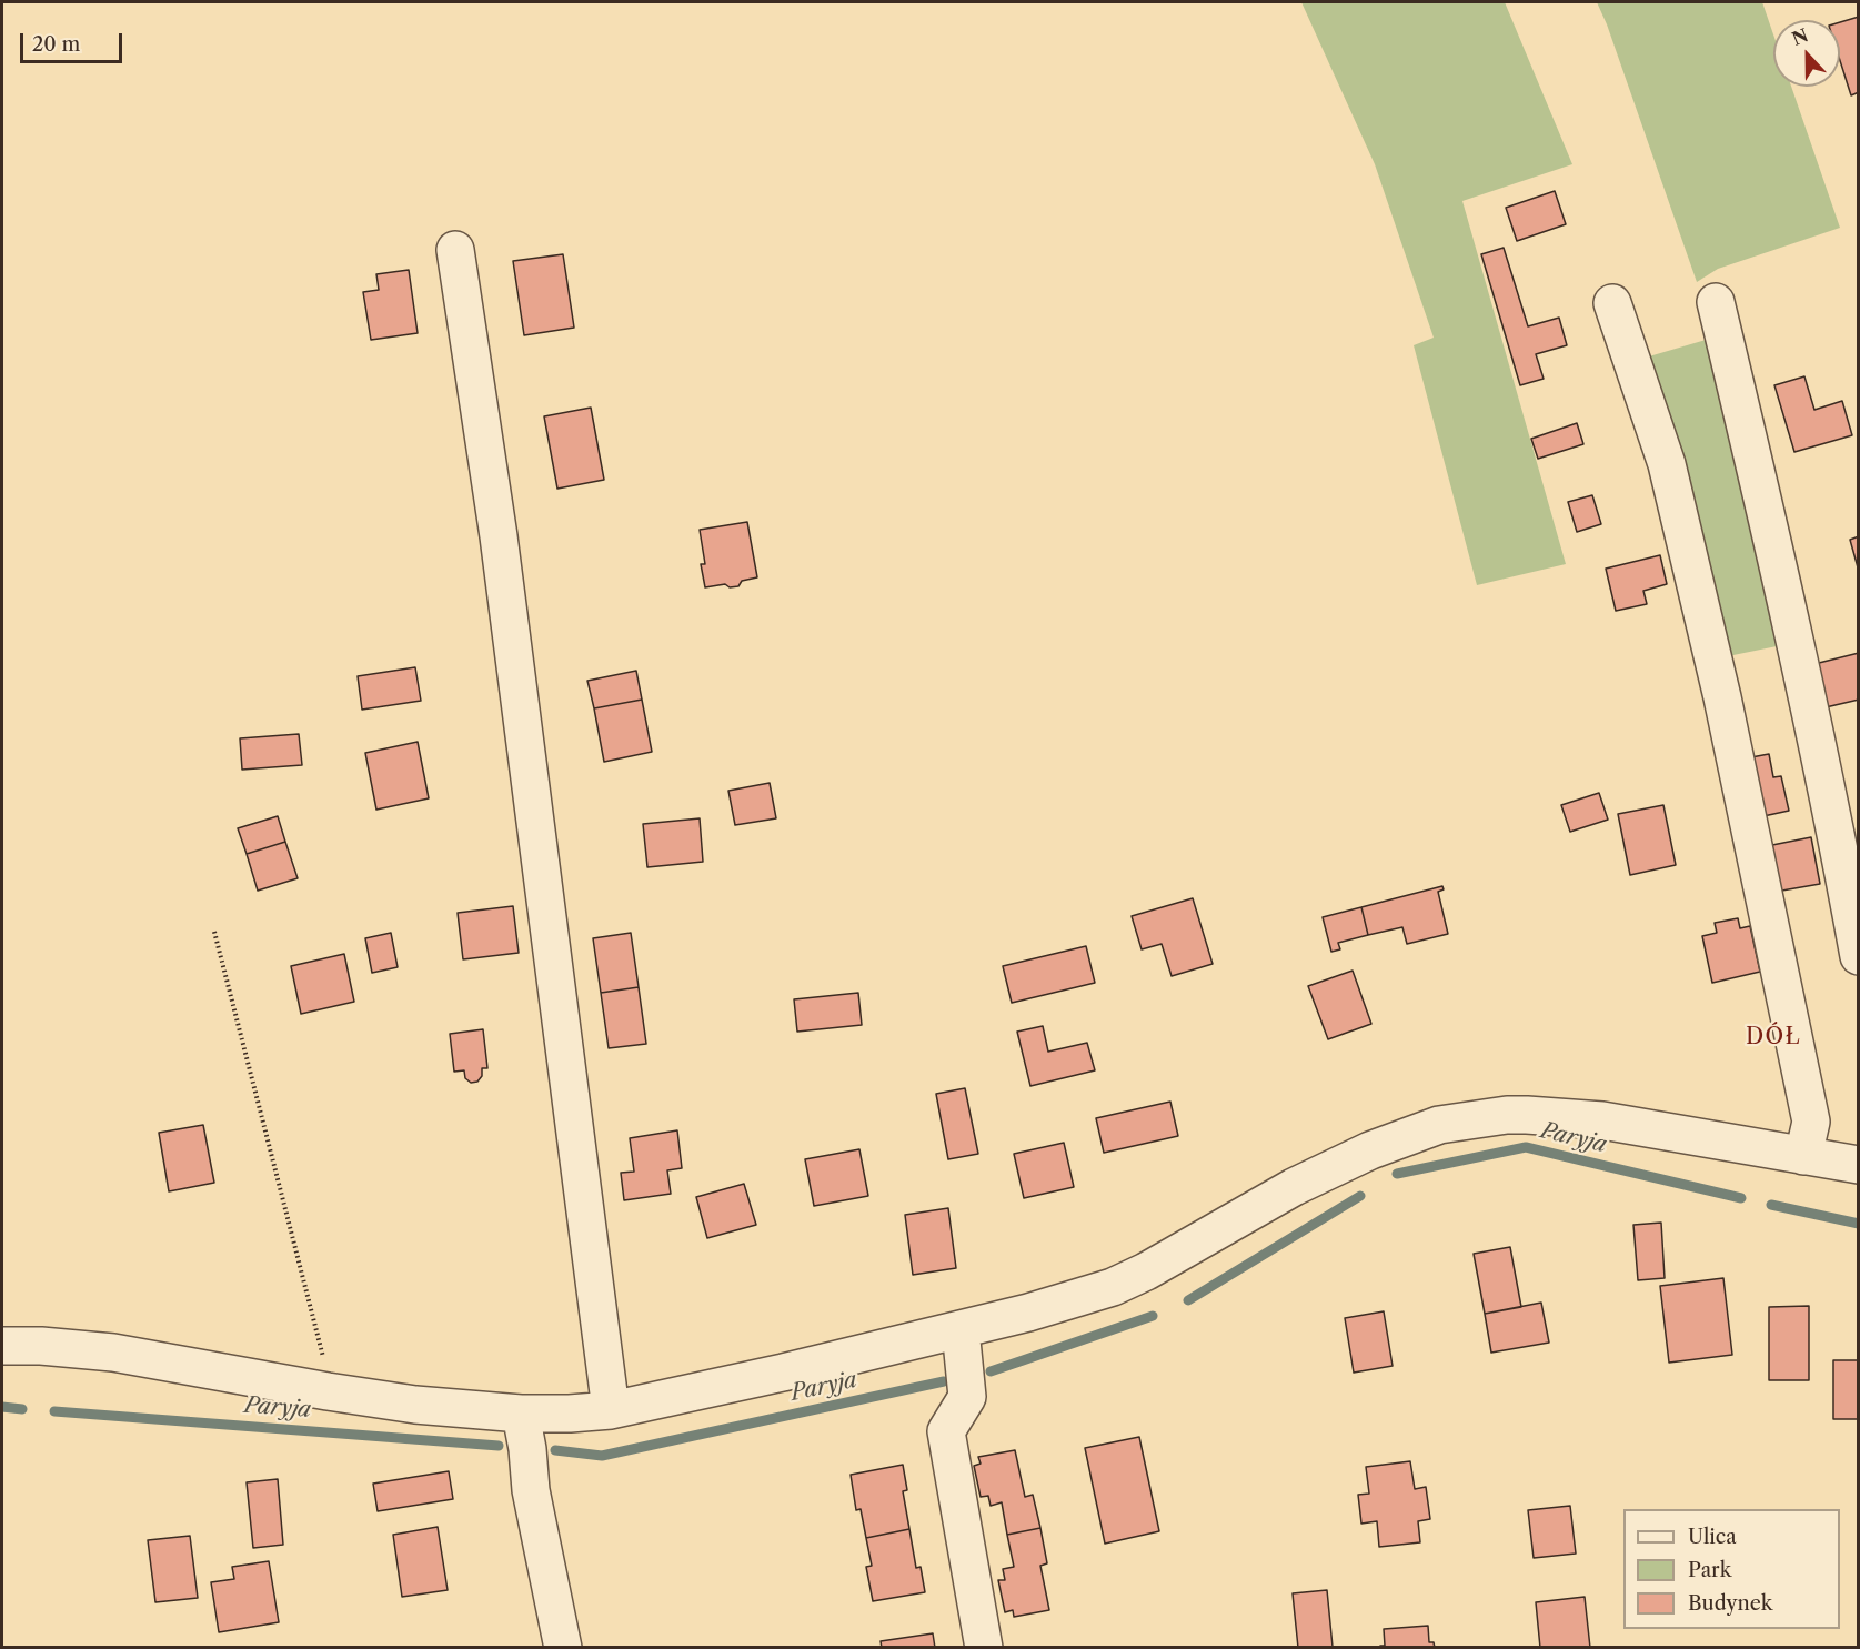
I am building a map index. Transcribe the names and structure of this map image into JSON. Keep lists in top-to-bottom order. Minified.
{"districts":["DÓŁ"],"water":["Paryja"],"legend":["Ulica","Park","Budynek"],"scale_bar":"20 m","north":"top"}
